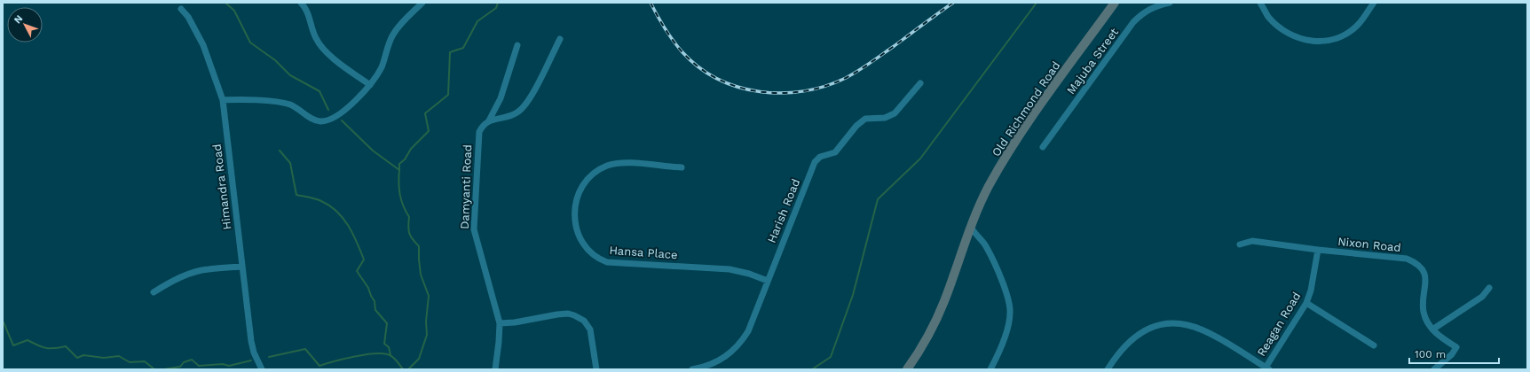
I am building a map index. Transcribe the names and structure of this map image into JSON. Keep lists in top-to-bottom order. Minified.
{"streets":{"street":["Majuba Street","Old Richmond Road","Himandra Road","Damyanti Road","Harish Road","Nixon Road","Hansa Place","Reagan Road"]},"crossings":[["Harish Road","Hansa Place"],["Nixon Road","Reagan Road"]],"scale_bar":"100 m","north":"top left"}
